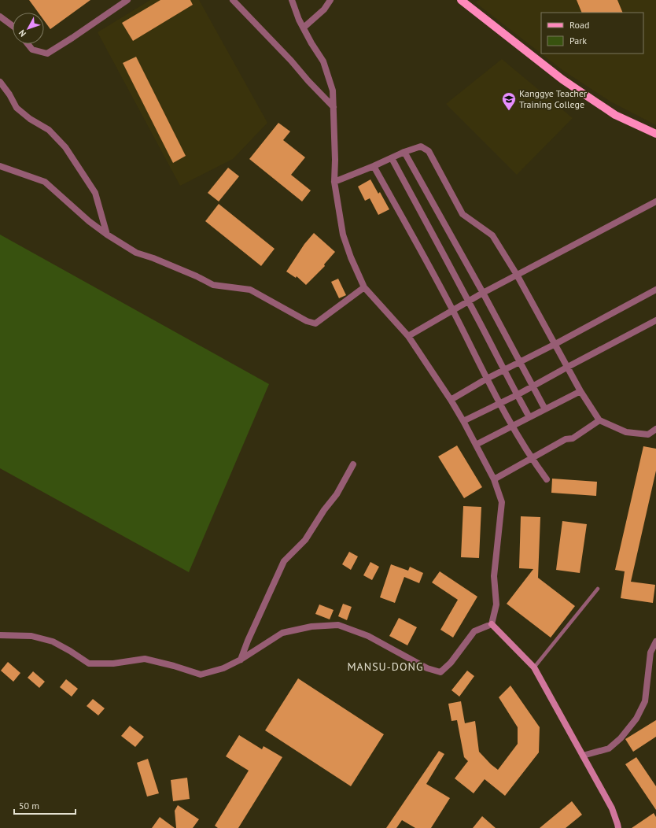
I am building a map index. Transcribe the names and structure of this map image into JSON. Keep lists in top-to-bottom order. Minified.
{"districts":["MANSU-DONG"],"places":{"school or university":["Kanggye Teacher Training College"]},"legend":["Road","Park"],"scale_bar":"50 m","north":"bottom left"}
